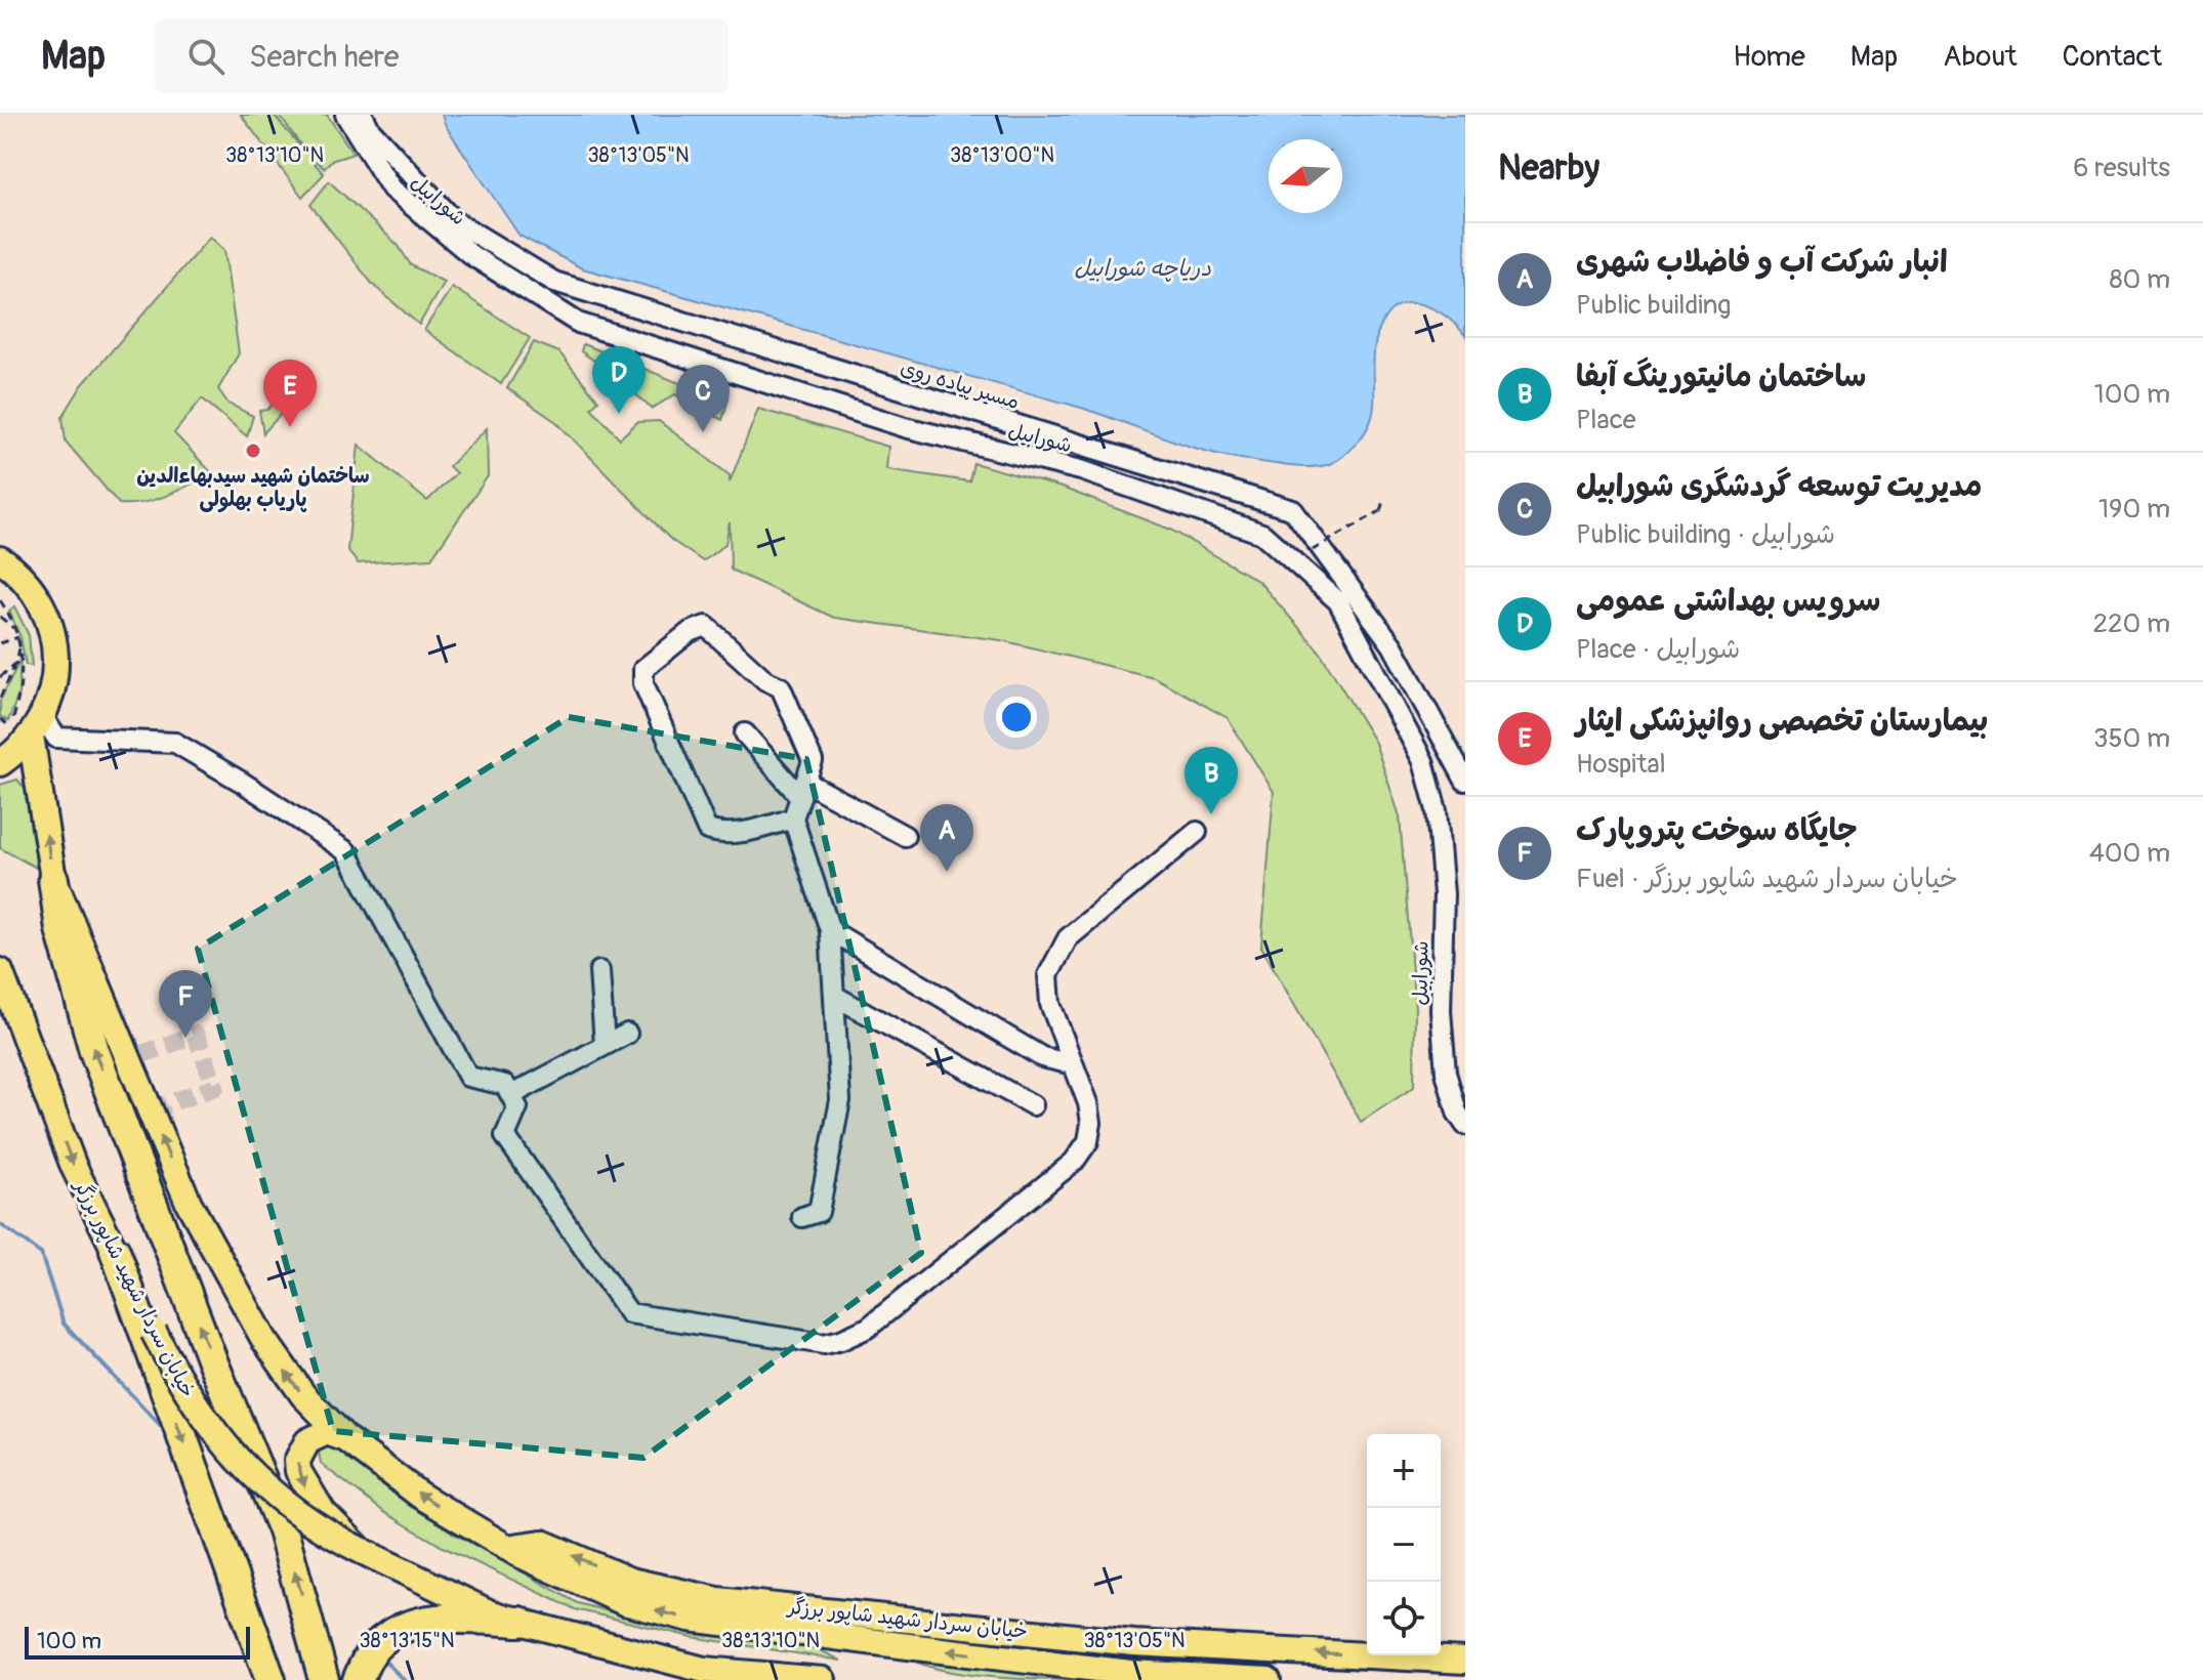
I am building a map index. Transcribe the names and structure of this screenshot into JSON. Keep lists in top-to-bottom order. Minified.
{"streets":{"main road":["خیابان سردار شهید شاپور برزگر"],"street":["شورابیل","مسیر پیاده روی"]},"water":["دریاچه شورابیل"],"places":["ساختمان شهید سیدبهاءالدین پاریاب بهلولی"],"scale_bar":"100 m","north":"left","page":{"header":"Map","search":"Search here","nav":["Home","Map","About","Contact"],"heading":["Nearby","6 results"],"list":[{"mark":"A","name":"انبار شرکت آب و فاضلاب شهری","note":"Public building","value":"80 m"},{"mark":"B","name":"ساختمان مانیتورینگ آبفا","note":"Place","value":"100 m"},{"mark":"C","name":"مدیریت توسعه گردشگری شورابیل","note":"Public building · شورابیل","value":"190 m"},{"mark":"D","name":"سرویس بهداشتی عمومی","note":"Place · شورابیل","value":"220 m"},{"mark":"E","name":"بیمارستان تخصصی روانپزشکی ایثار","note":"Hospital","value":"350 m"},{"mark":"F","name":"جایگاه سوخت پتروپارک","note":"Fuel · خیابان سردار شهید شاپور برزگر","value":"400 m"}],"pins":["D","E","C","B","A","F"],"map_buttons":["+","−"],"scale":"100 m"},"coordinates":["38°13'10\"N","38°13'05\"N","38°13'00\"N","38°13'15\"N"]}
